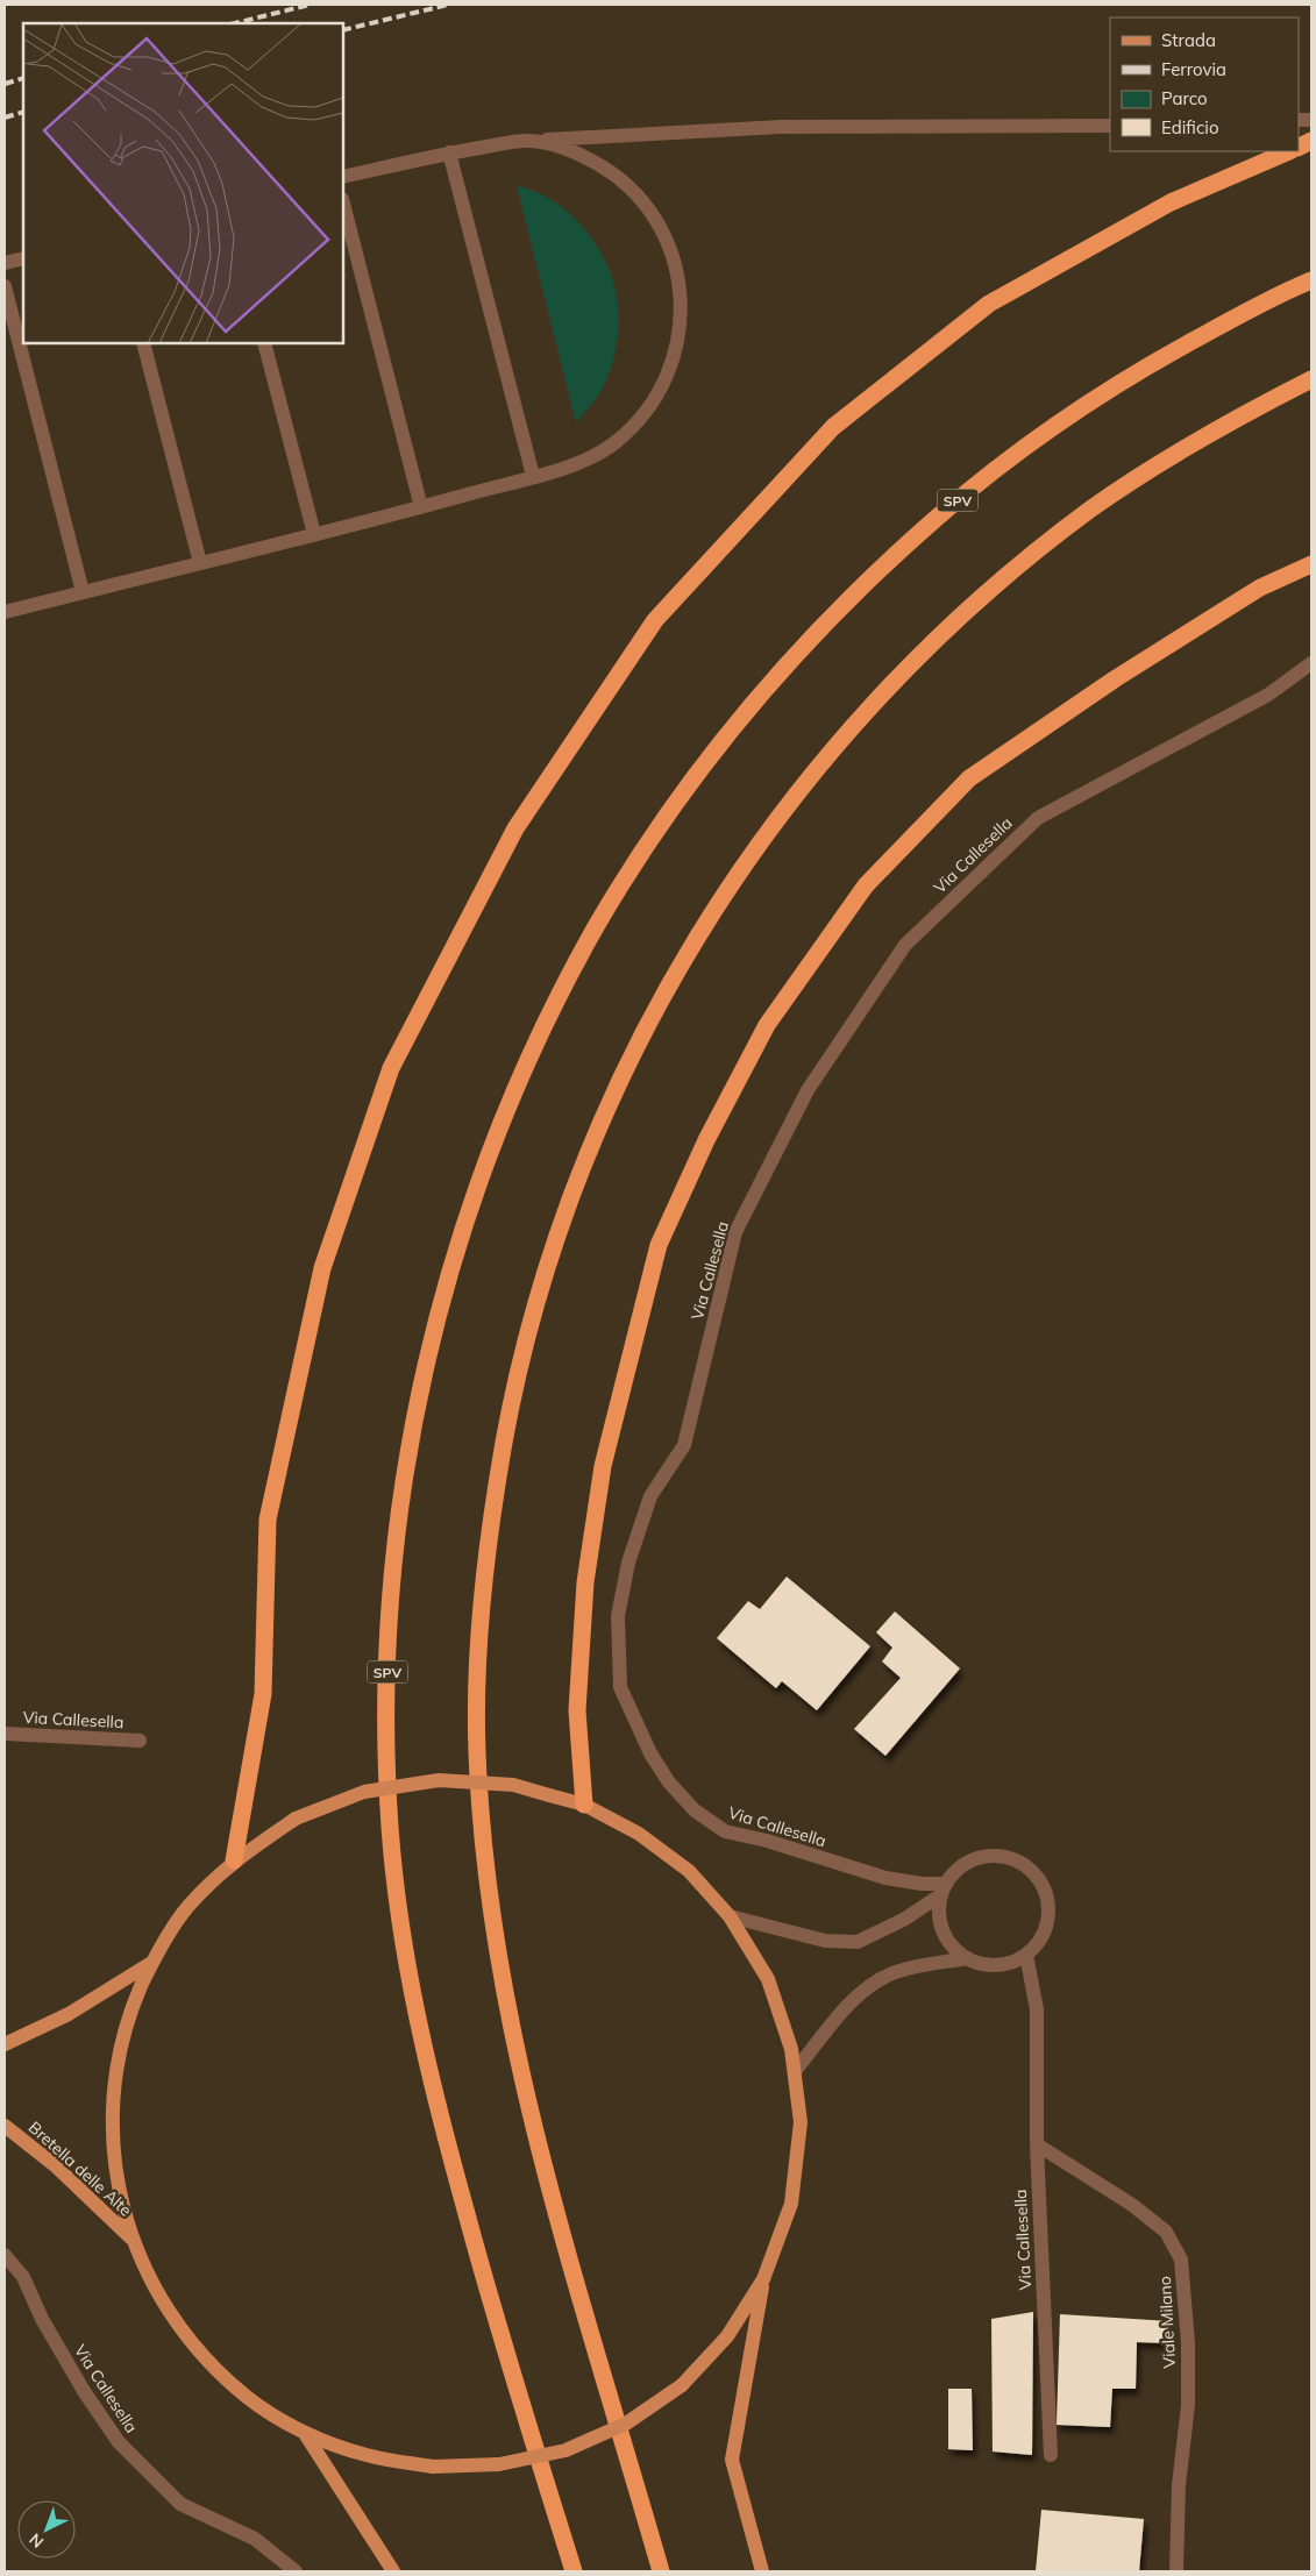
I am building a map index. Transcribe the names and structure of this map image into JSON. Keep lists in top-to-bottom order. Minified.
{"streets":{"highway":["SPV"],"main road":["Bretella delle Alte"],"street":["Via Callesella","Viale Milano"]},"crossings":[["Via Callesella","Viale Milano"]],"legend":["Strada","Ferrovia","Parco","Edificio"],"north":"bottom left"}
